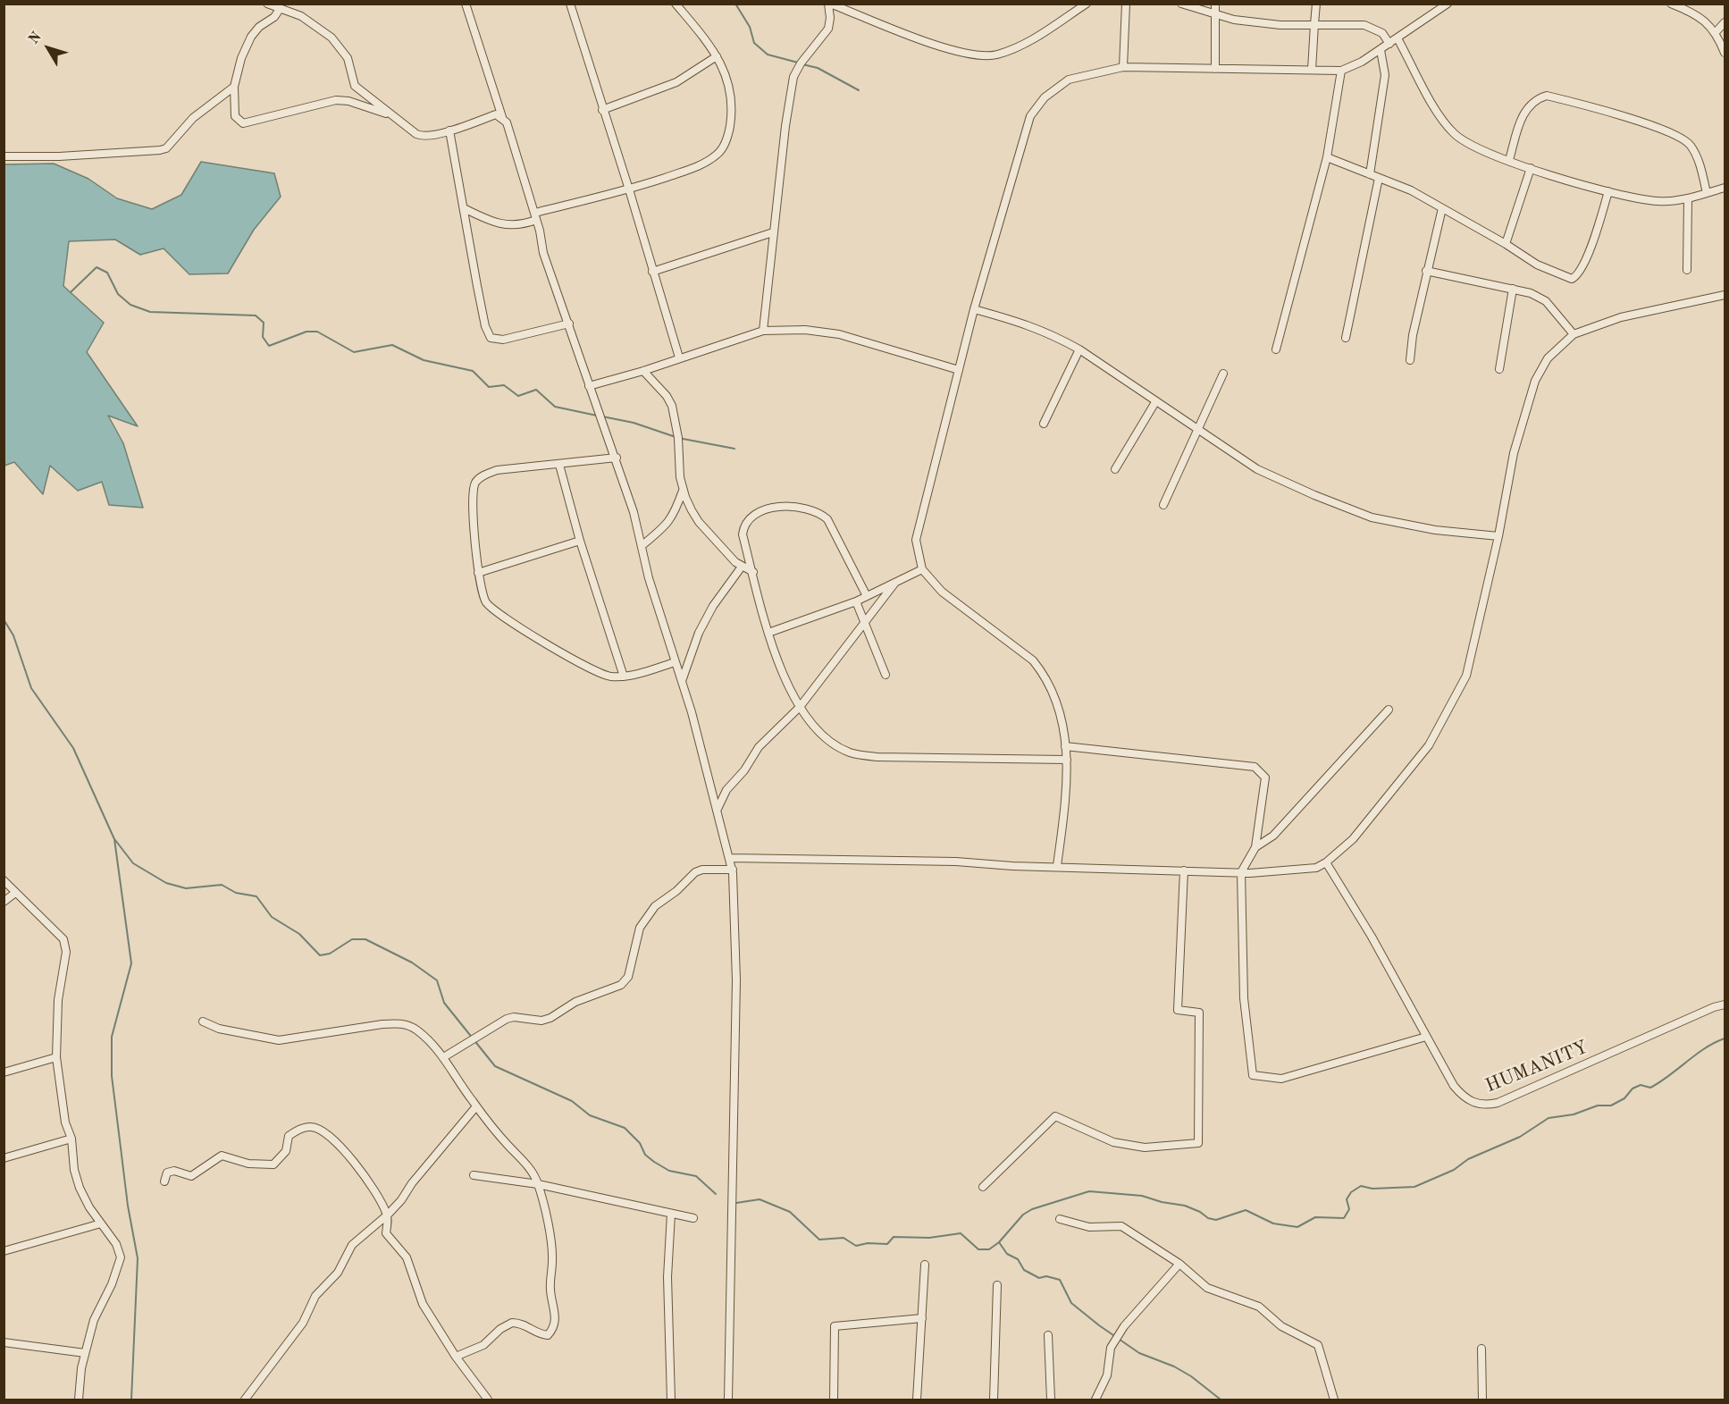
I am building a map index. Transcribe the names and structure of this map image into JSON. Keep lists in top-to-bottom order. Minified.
{"streets":{"street":["HUMANITY"]},"north":"top left"}
